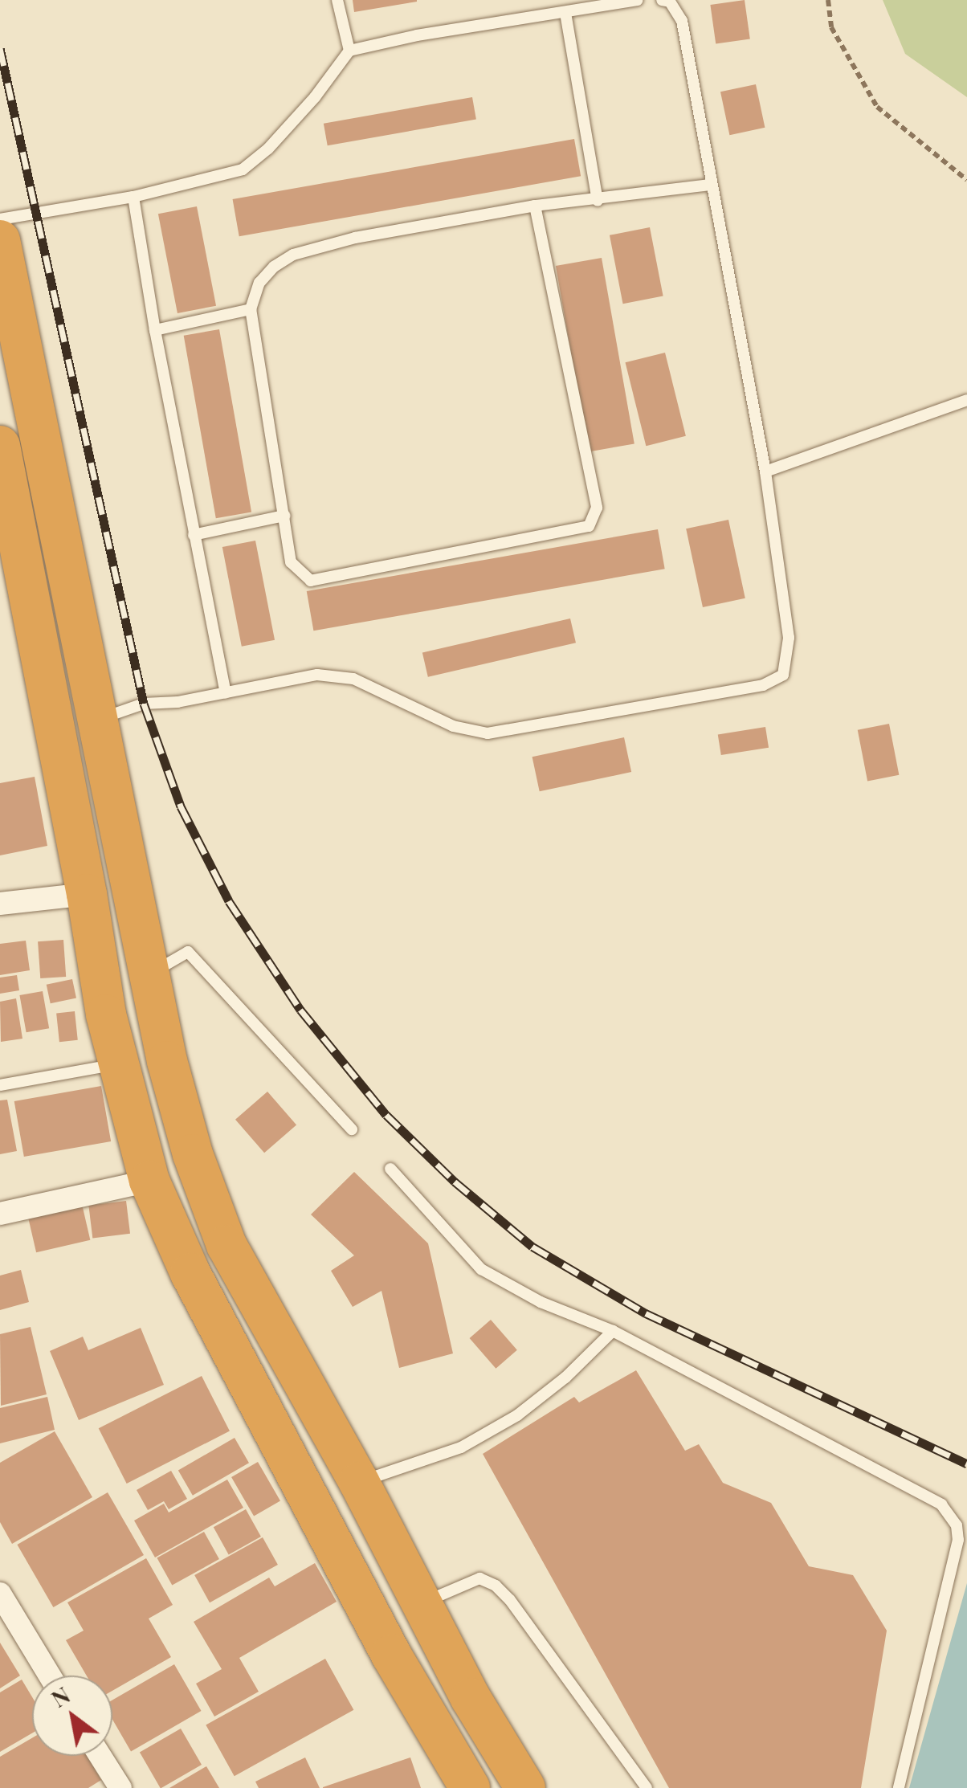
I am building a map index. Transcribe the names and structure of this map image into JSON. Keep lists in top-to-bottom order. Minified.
{"north":"top left"}
